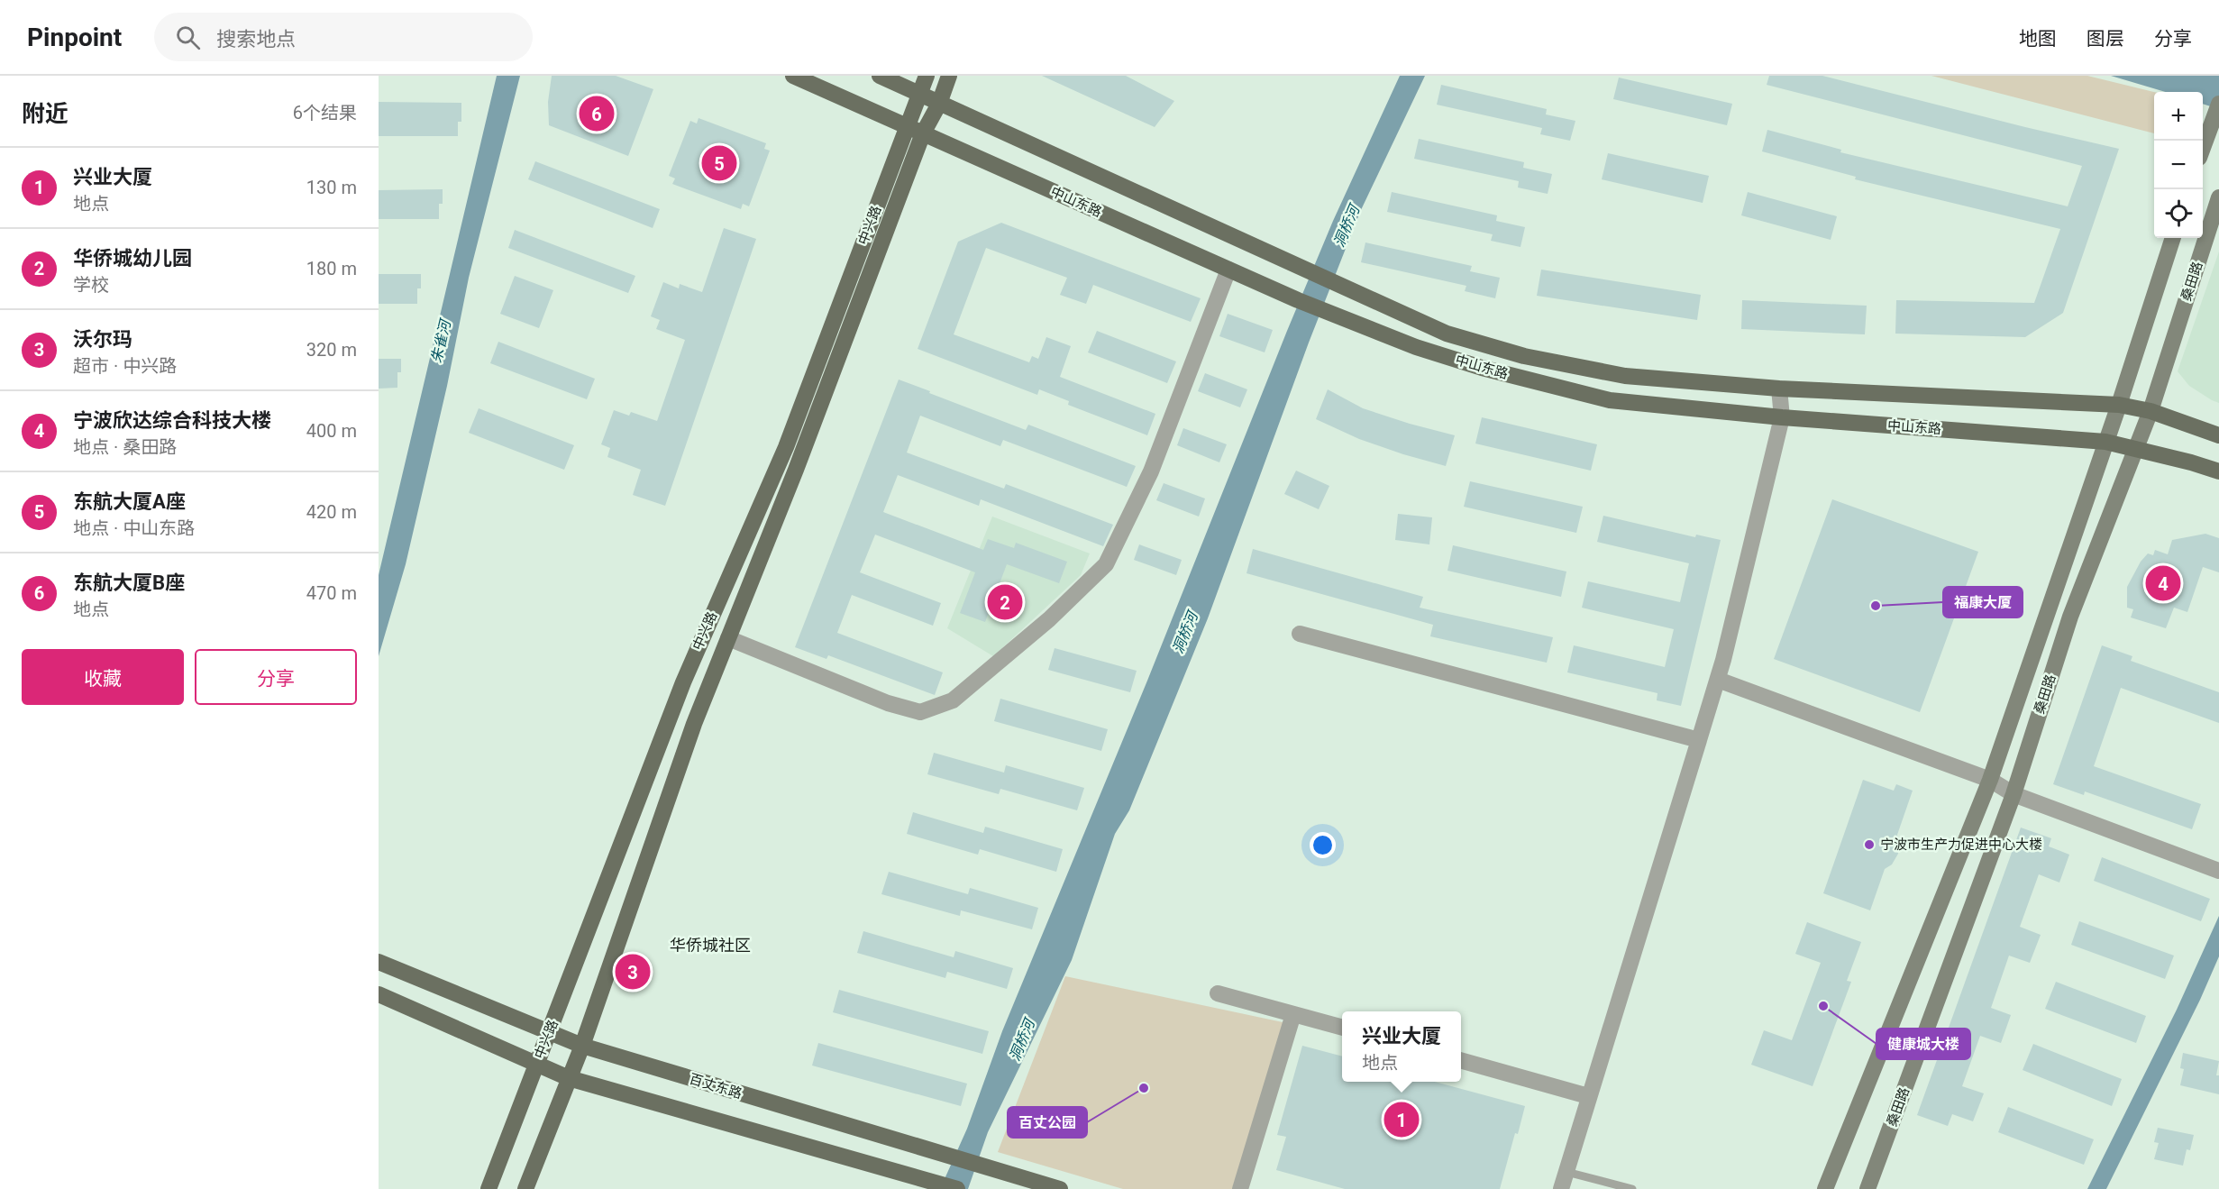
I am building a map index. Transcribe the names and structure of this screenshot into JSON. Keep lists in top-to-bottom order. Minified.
{"streets":{"main road":["中山东路","中兴路","桑田路","百丈东路"]},"crossings":[["中山东路","中兴路"],["中山东路","桑田路"],["中兴路","百丈东路"]],"districts":["华侨城社区"],"water":["洞桥河","朱雀河"],"places":["福康大厦","宁波市生产力促进中心大楼","健康城大楼","百丈公园"],"page":{"header":"Pinpoint","search":"搜索地点","nav":["地图","图层","分享"],"heading":["附近","6个结果"],"map_buttons":["+","−"],"pins":["6","5","4","2","3","1"],"list":[{"mark":"1","name":"兴业大厦","note":"地点","value":"130 m"},{"mark":"2","name":"华侨城幼儿园","note":"学校","value":"180 m"},{"mark":"3","name":"沃尔玛","note":"超市 · 中兴路","value":"320 m"},{"mark":"4","name":"宁波欣达综合科技大楼","note":"地点 · 桑田路","value":"400 m"},{"mark":"5","name":"东航大厦A座","note":"地点 · 中山东路","value":"420 m"},{"mark":"6","name":"东航大厦B座","note":"地点","value":"470 m"}],"buttons":["收藏","分享"],"popup":["兴业大厦","地点"]}}
